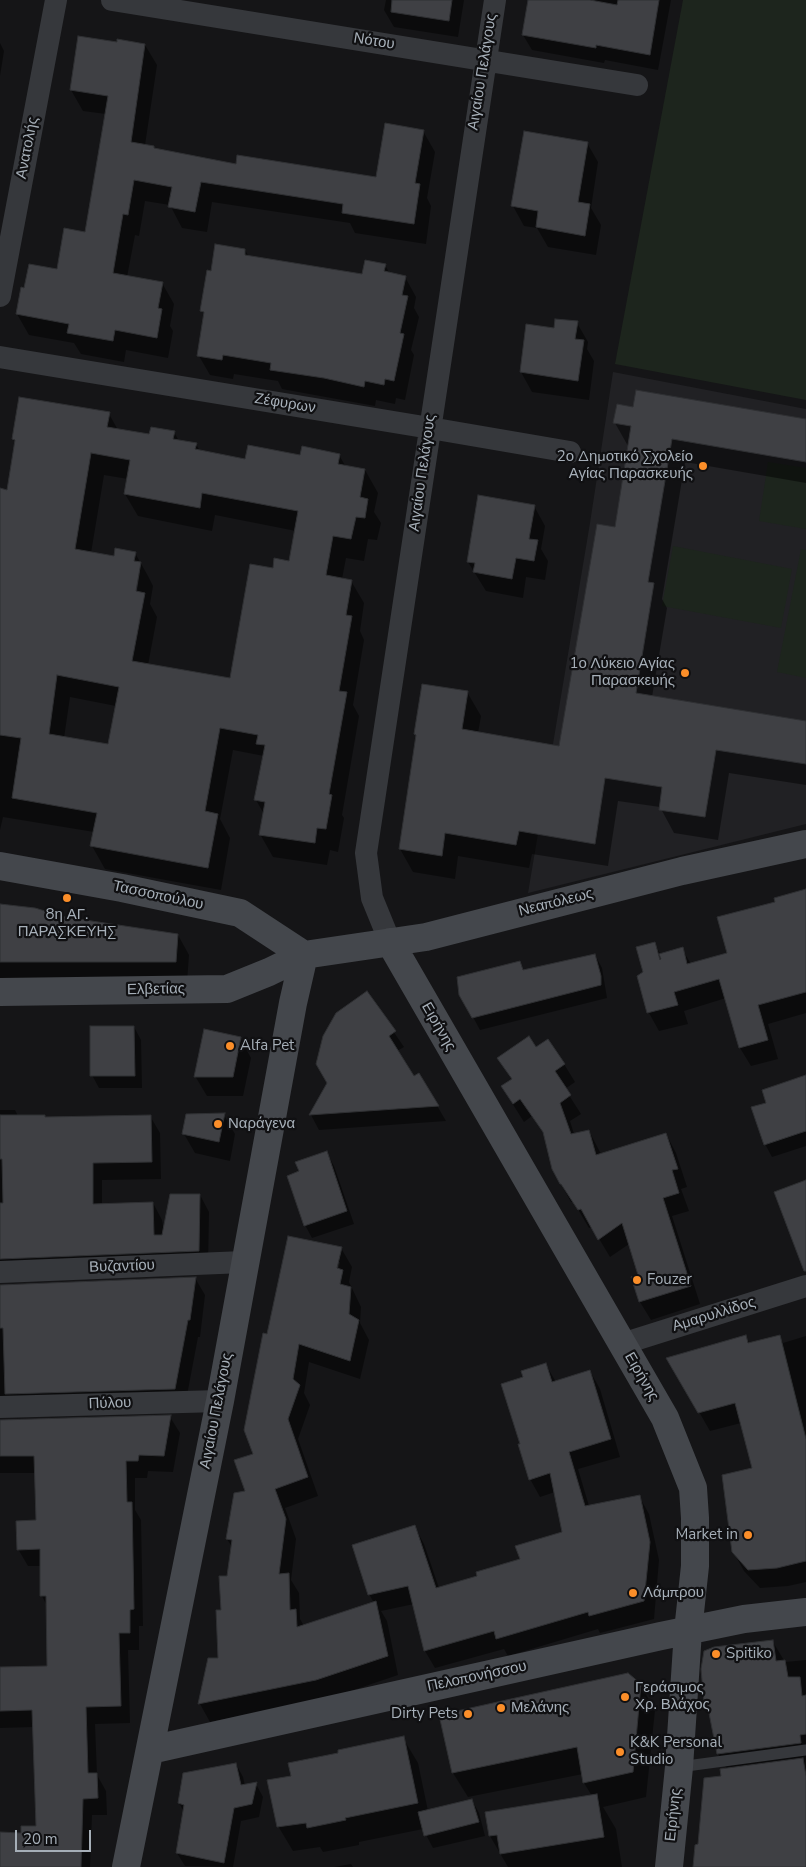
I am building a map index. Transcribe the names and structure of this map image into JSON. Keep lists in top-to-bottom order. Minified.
{"streets":{"street":["Νότου","Αιγαίου Πελάγους","Ανατολής","Ζέφυρων","Τασσοπούλου","Νεαπόλεως","Ελβετίας","Ειρήνης","Βυζαντίου","Αμαρυλλίδος","Πύλου","Πελοπονήσσου"]},"crossings":[["Νότου","Αιγαίου Πελάγους"],["Αιγαίου Πελάγους","Ζέφυρων"],["Αιγαίου Πελάγους","Τασσοπούλου"],["Αιγαίου Πελάγους","Νεαπόλεως"],["Αιγαίου Πελάγους","Ελβετίας"],["Αιγαίου Πελάγους","Ειρήνης"],["Αιγαίου Πελάγους","Βυζαντίου"],["Αιγαίου Πελάγους","Πύλου"],["Αιγαίου Πελάγους","Πελοπονήσσου"],["Τασσοπούλου","Νεαπόλεως"],["Τασσοπούλου","Ελβετίας"],["Νεαπόλεως","Ελβετίας"],["Νεαπόλεως","Ειρήνης"],["Ειρήνης","Αμαρυλλίδος"],["Ειρήνης","Πελοπονήσσου"]],"places":["2ο Δημοτικό Σχολείο Αγίας Παρασκευής","1ο Λύκειο Αγίας Παρασκευής","8η ΑΓ. ΠΑΡΑΣΚΕΥΗΣ","Alfa Pet","Ναράγενα","Fouzer","Market in","Λάμπρου","Spitiko","Γεράσιμος Χρ. Βλάχος","Μελάνης","Dirty Pets","K&K Personal Studio"],"scale_bar":"20 m"}
